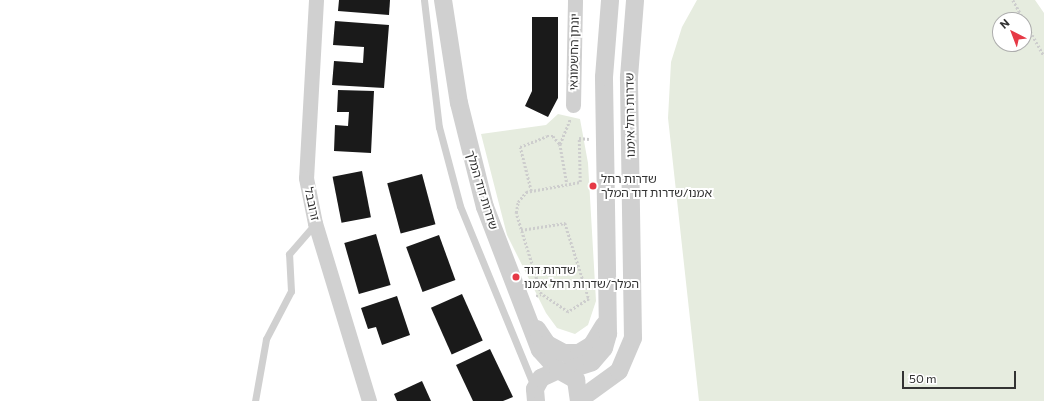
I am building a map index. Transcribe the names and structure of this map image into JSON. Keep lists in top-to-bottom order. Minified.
{"streets":{"street":["יונתן החשמונאי","שדרות רחל אימנו","שדרות דוד המלך","זרובבל"]},"crossings":[["שדרות רחל אימנו","שדרות דוד המלך"]],"places":["שדרות רחל אמנו/שדרות דוד המלך","שדרות דוד המלך/שדרות רחל אמנו"],"scale_bar":"50 m","north":"top left"}
